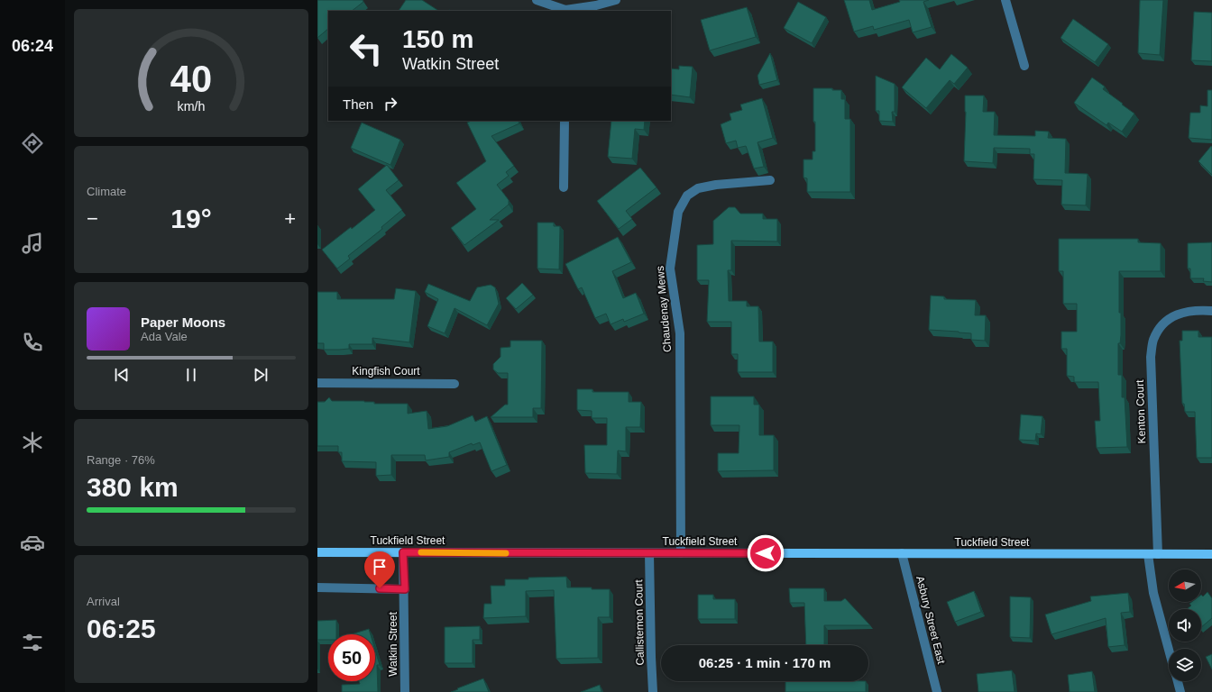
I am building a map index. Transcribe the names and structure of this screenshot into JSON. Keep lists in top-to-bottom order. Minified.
{"streets":{"main road":["Tuckfield Street"],"street":["Chaudenay Mews","Kingfish Court","Kenton Court","Asbury Street East","Callistemon Court","Watkin Street"]},"crossings":[["Chaudenay Mews","Tuckfield Street"],["Kenton Court","Tuckfield Street"],["Tuckfield Street","Asbury Street East"],["Tuckfield Street","Callistemon Court"],["Tuckfield Street","Watkin Street"]],"north":"left","page":{"tabs":"06:24","turn":["150 m","Watkin Street"],"then":"Then","tile":["Climate",["Range · 76%","380 km"],["Arrival","06:25"]],"heat":["−","19°","+"],"song":["Paper Moons","Ada Vale"],"limit":"50","trip":"06:25 · 1 min · 170 m","gauge":["40","km/h"]}}
